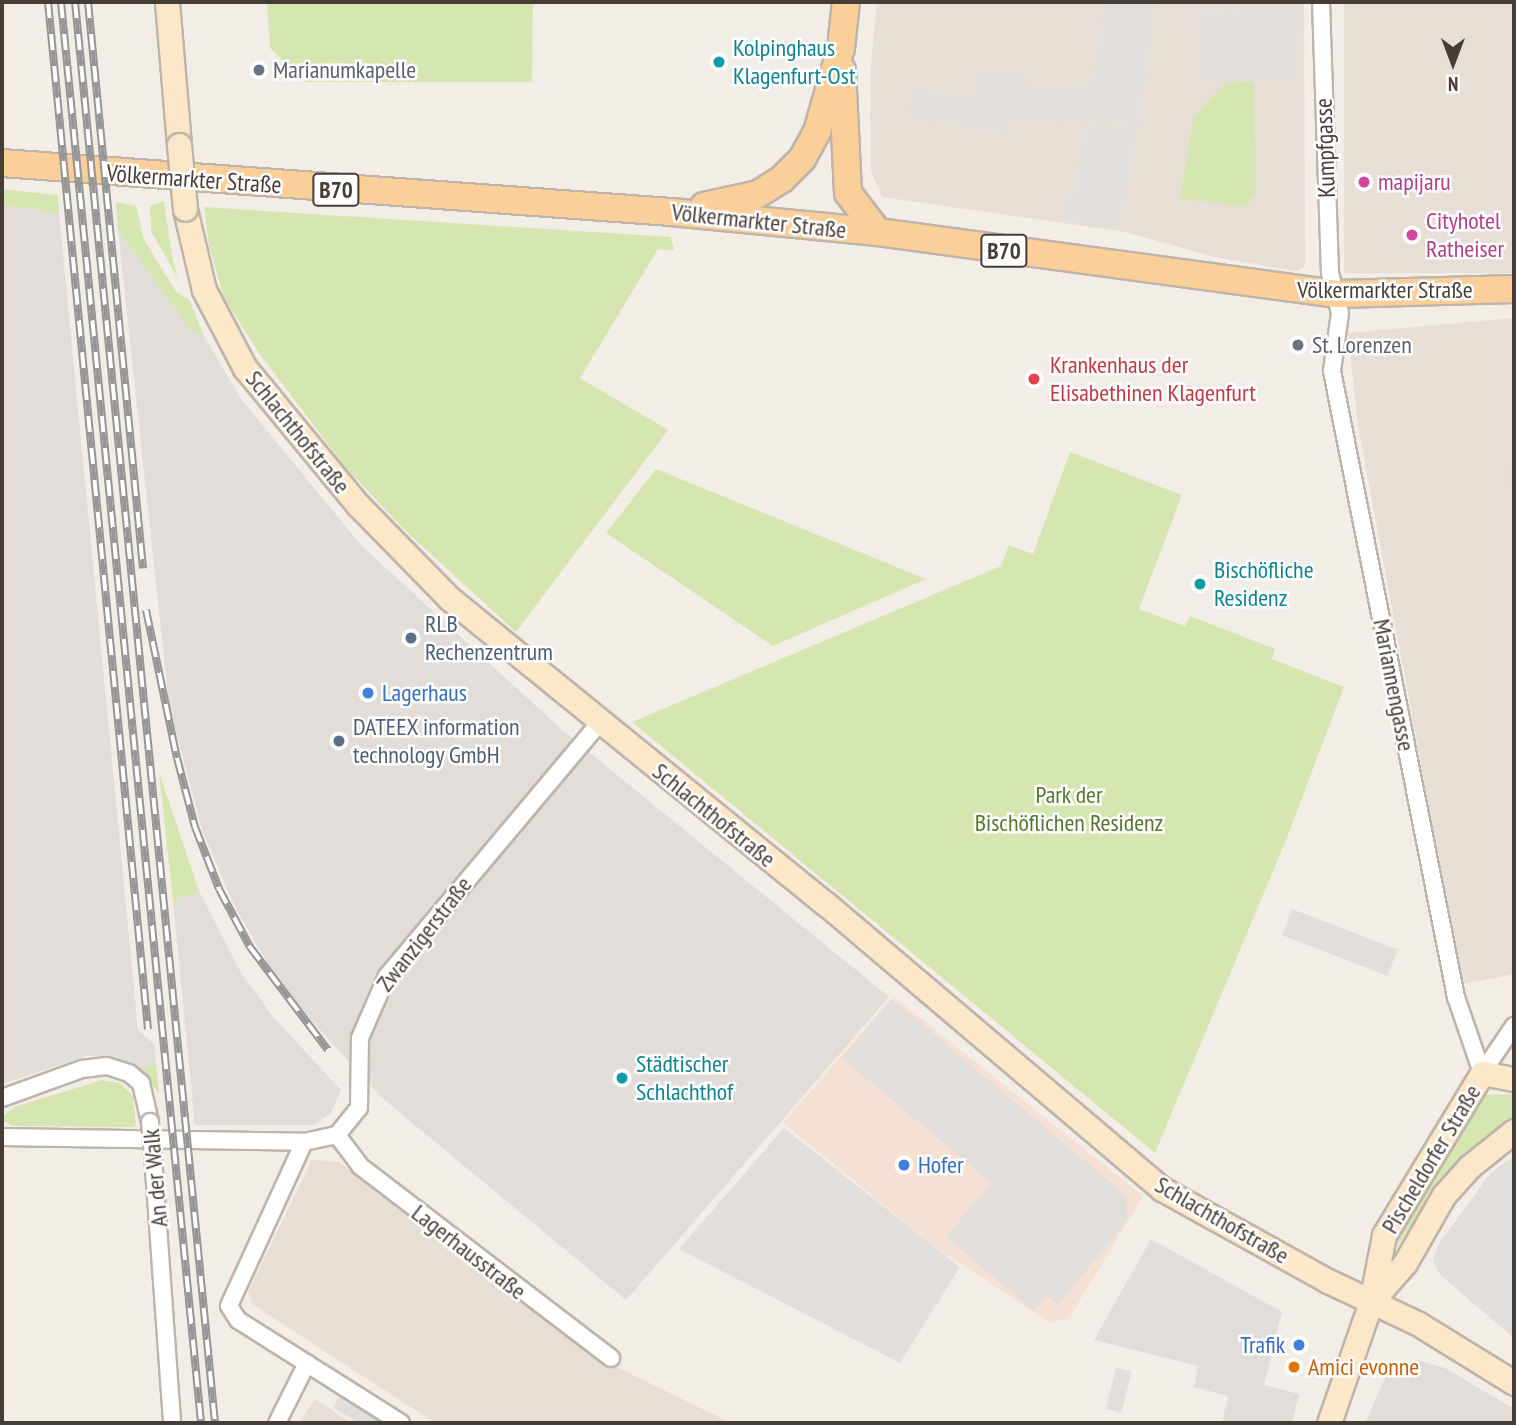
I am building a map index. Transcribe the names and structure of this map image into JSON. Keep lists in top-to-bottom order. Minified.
{"streets":{"main road":["Völkermarkter Straße","B70"],"street":["Kumpfgasse","Schlachthofstraße","Mariannengasse","Zwanzigerstraße","Pischeldorfer Straße","An der Walk","Lagerhausstraße"]},"crossings":[["Kumpfgasse","Völkermarkter Straße"],["Kumpfgasse","Mariannengasse"],["Völkermarkter Straße","B70"],["Völkermarkter Straße","Mariannengasse"],["Schlachthofstraße","Zwanzigerstraße"],["Schlachthofstraße","Pischeldorfer Straße"],["Mariannengasse","Pischeldorfer Straße"],["Zwanzigerstraße","Lagerhausstraße"]],"parks":["Park der Bischöflichen Residenz"],"places":["Kolpinghaus Klagenfurt-Ost","Marianumkapelle","mapijaru","Cityhotel Ratheiser","St. Lorenzen","Krankenhaus der Elisabethinen Klagenfurt","Bischöfliche Residenz","RLB Rechenzentrum","Lagerhaus","DATEEX information technology GmbH","Städtischer Schlachthof","Hofer","Trafik","Amici evonne"],"north":"bottom"}
